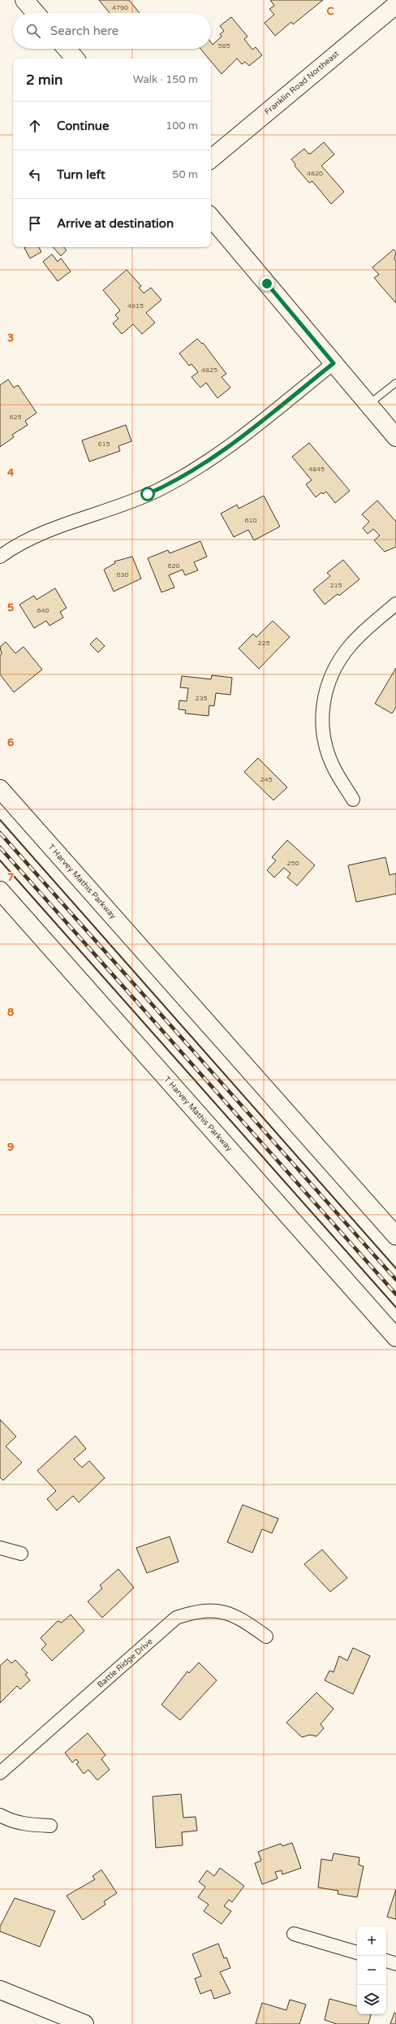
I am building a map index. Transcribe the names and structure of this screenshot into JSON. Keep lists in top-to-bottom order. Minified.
{"streets":{"main road":["Franklin Road Northeast","T Harvey Mathis Parkway"],"street":["Battle Ridge Drive"]},"house_numbers":["4790","585","4820","4815","4825","625","615","4845","610","620","630","215","640","225","235","245","250"],"page":{"search":"Search here","heading":["2 min","Walk · 150 m"],"list":[["Continue","100 m"],["Turn left","50 m"],"Arrive at destination"],"map_buttons":["+","−"]},"grid":{"columns":["C"],"rows":["3","4","5","6","7","8","9"]}}
